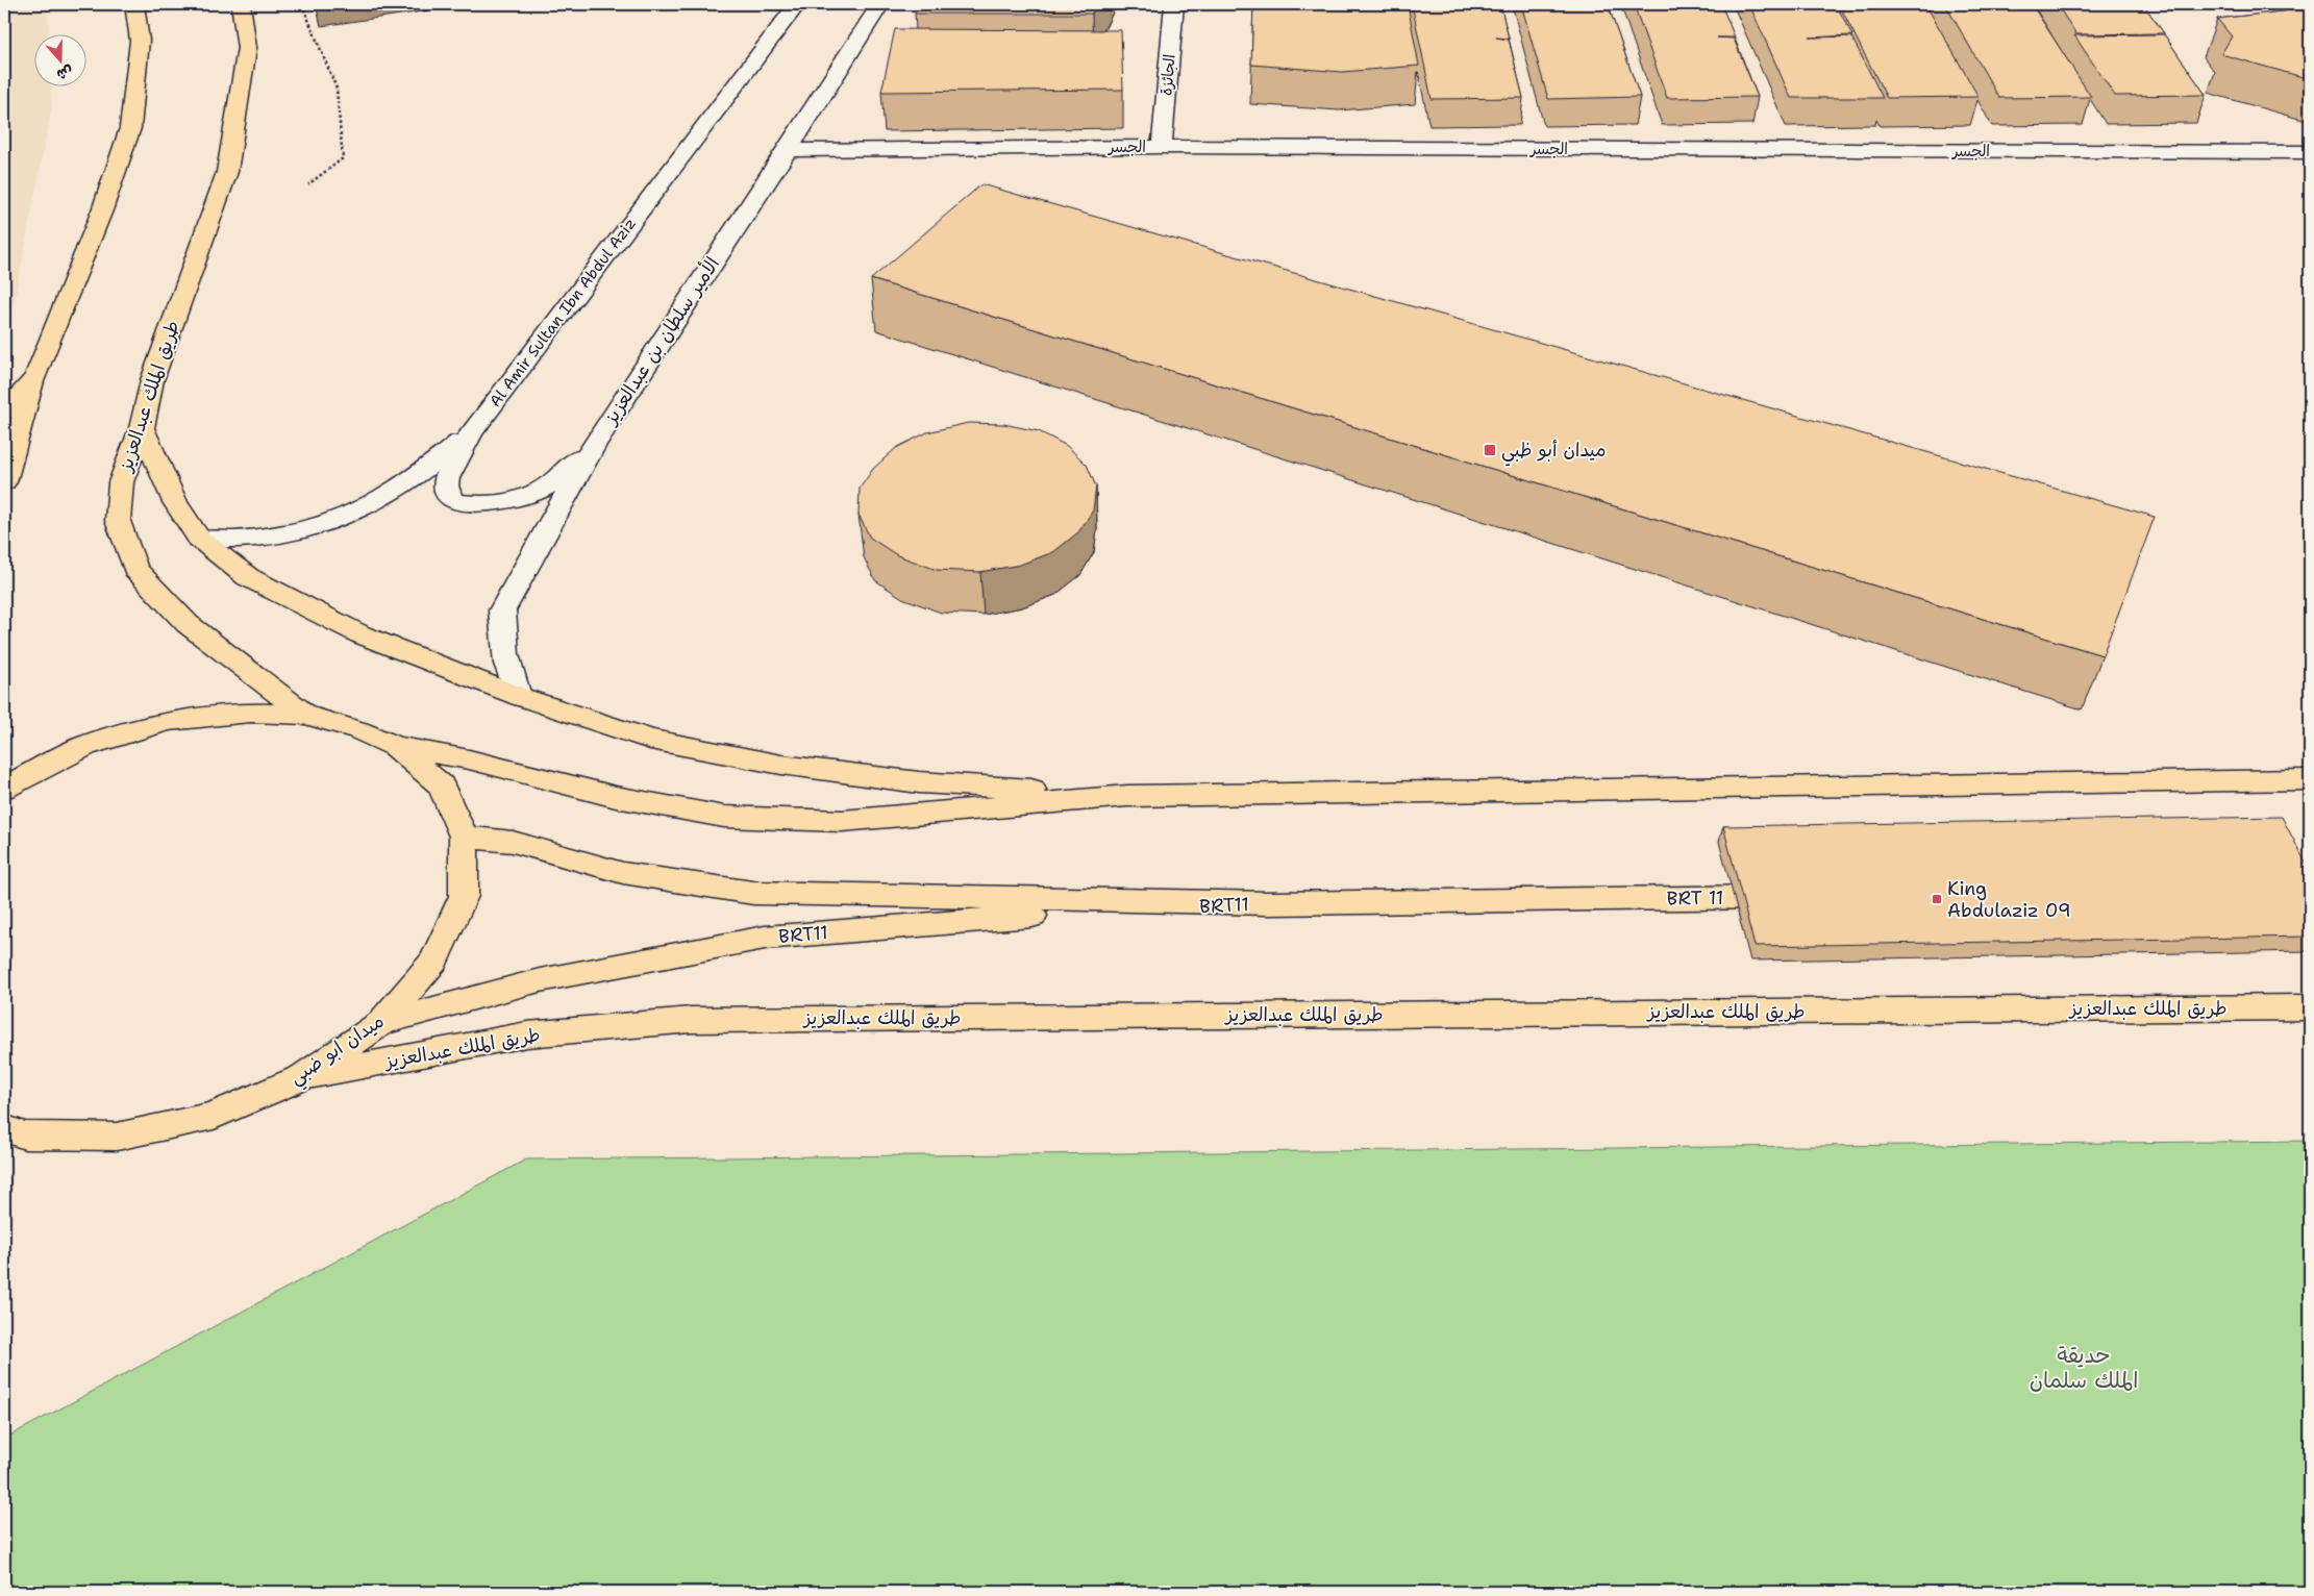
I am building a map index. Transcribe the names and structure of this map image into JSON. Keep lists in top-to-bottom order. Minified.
{"streets":{"main road":["طريق الملك عبدالعزيز","BRT11","ميدان ابو ضبي"],"street":["الجائزة","الجسر","Al Amir Sultan Ibn Abdul Aziz","الأمير سلطان بن عبدالعزيز"]},"crossings":[["الجائزة","الجسر"],["الجسر","الأمير سلطان بن عبدالعزيز"],["Al Amir Sultan Ibn Abdul Aziz","الأمير سلطان بن عبدالعزيز"],["طريق الملك عبدالعزيز","ميدان ابو ضبي"],["BRT11","ميدان ابو ضبي"]],"parks":["حديقة الملك سلمان"],"places":{"transit":["ميدان أبو ظبي","King Abdulaziz 09"]},"north":"bottom"}
